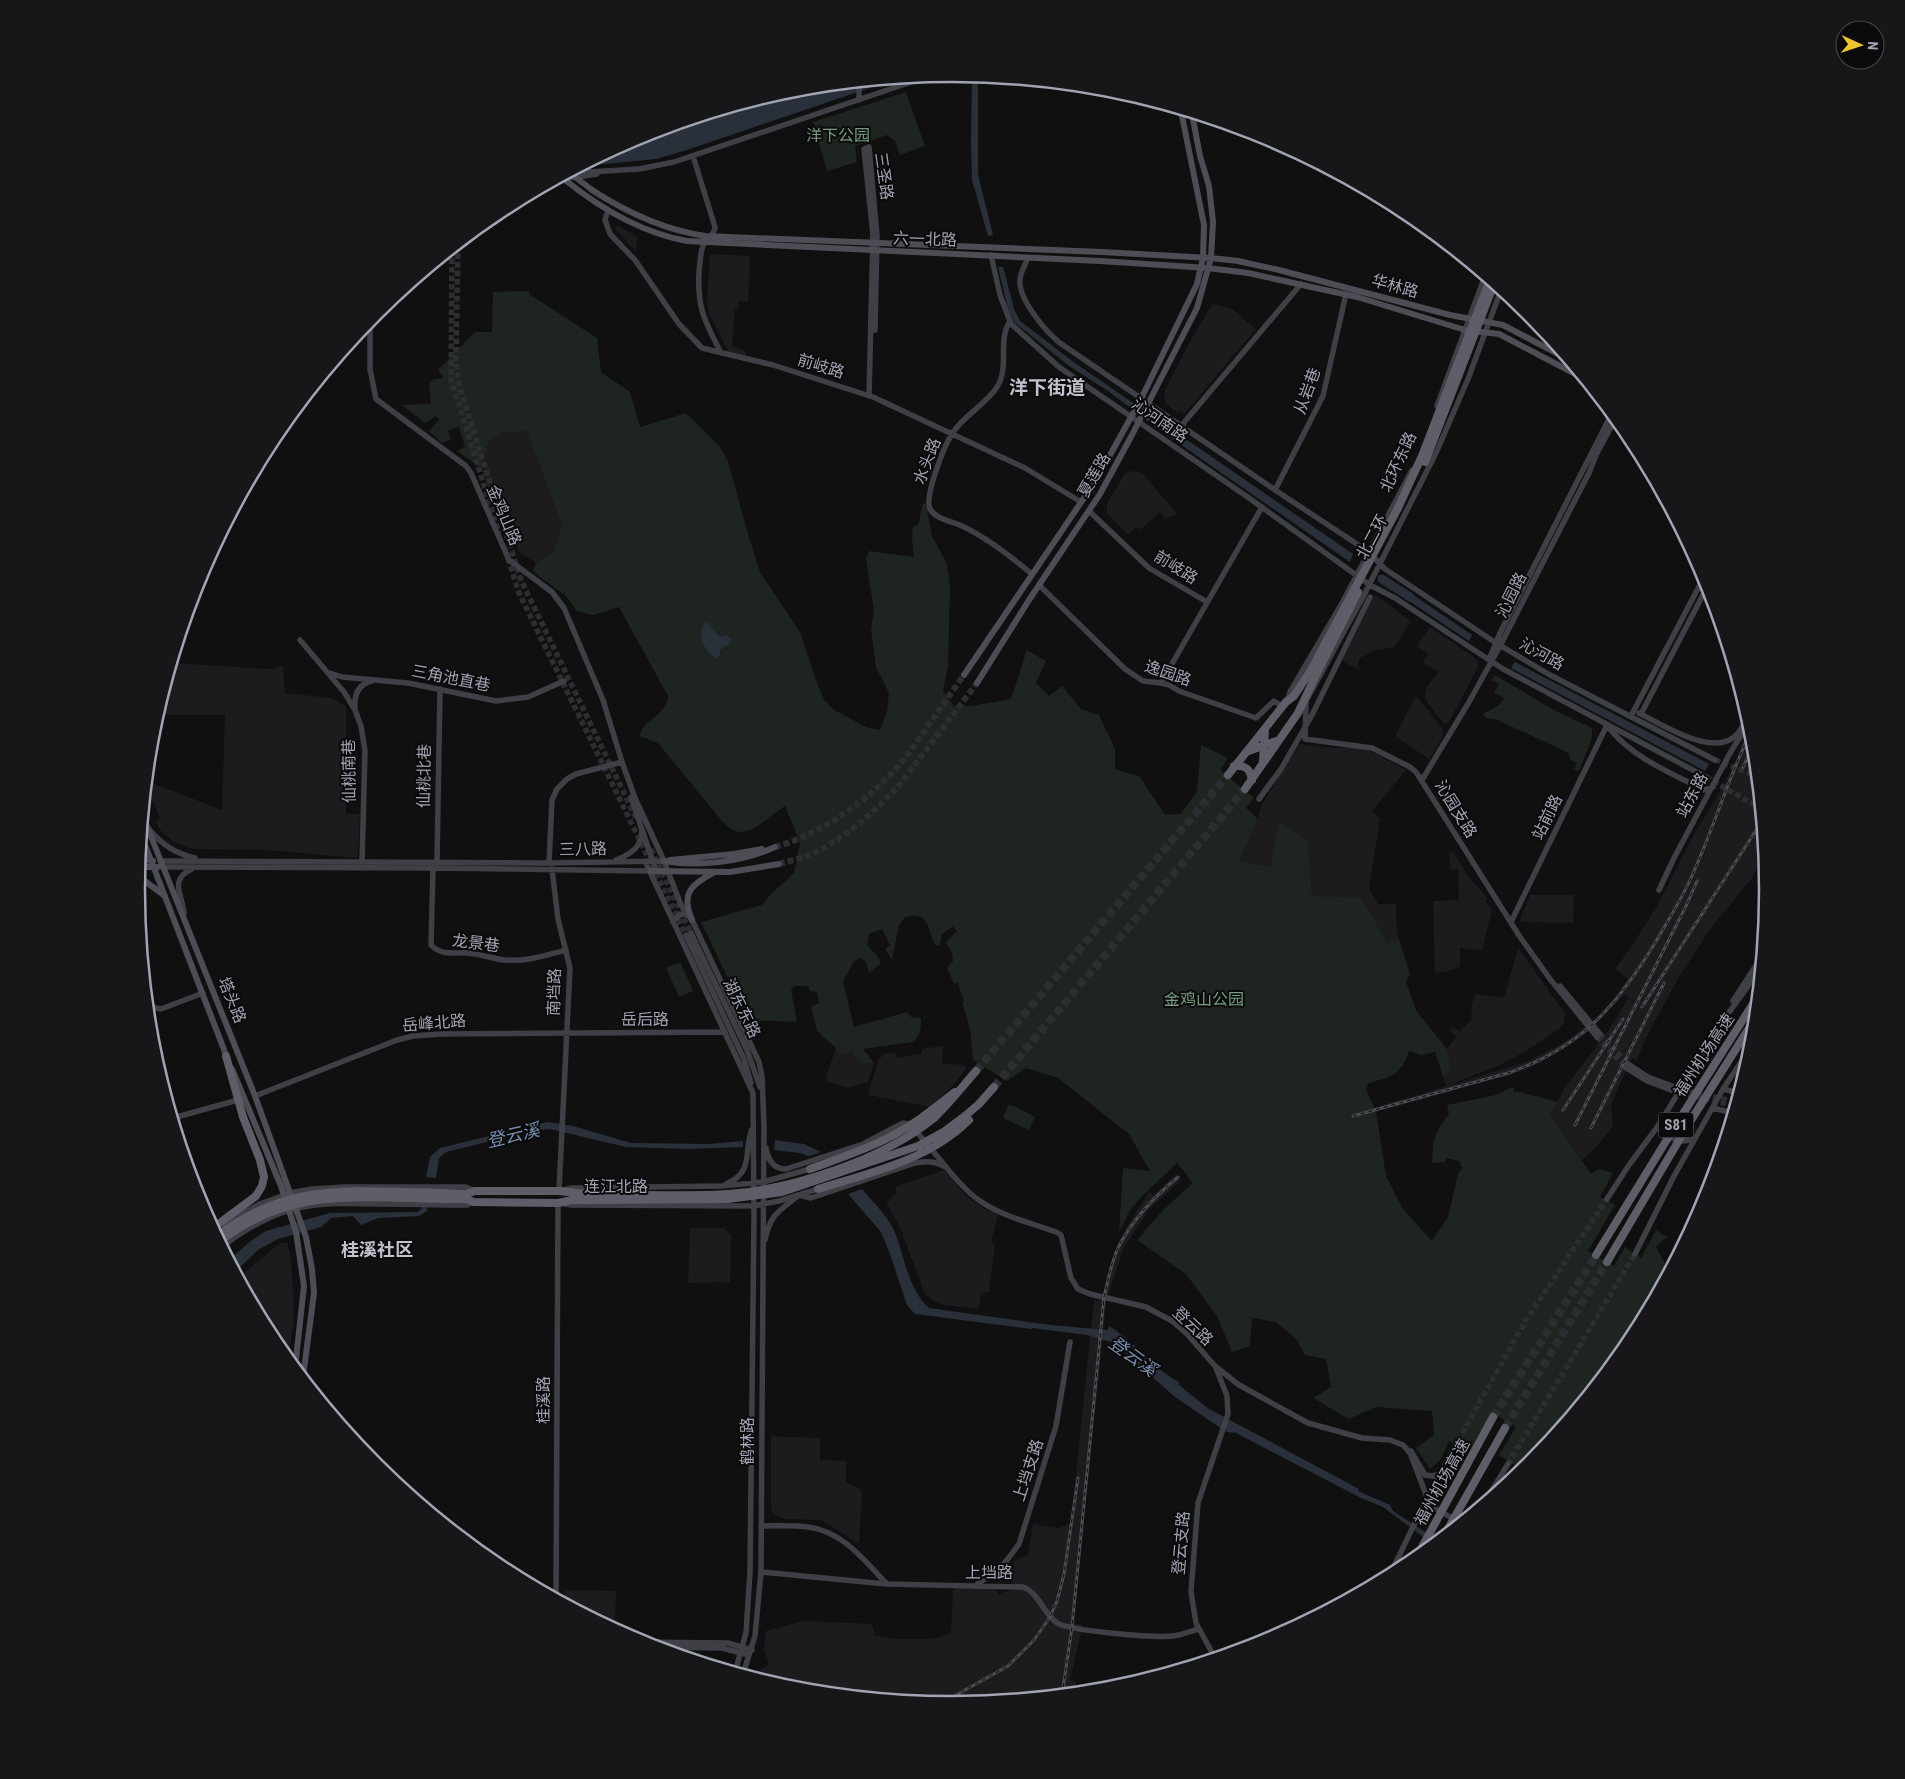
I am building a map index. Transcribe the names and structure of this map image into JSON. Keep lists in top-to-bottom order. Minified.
{"streets":{"highway":["北二环","福州机场高速","S81","连江北路"],"main road":["六一北路","华林路","夏莲路","塔头路"],"street":["三圣路","前岐路","从岩巷","沁河南路","水头路","北环东路","金鸡山路","沁园路","沁河路","逸园路","三角池直巷","仙桃南巷","仙桃北巷","站东路","沁园支路","站前路","三八路","龙景巷","南垱路","湖东东路","岳后路","岳峰北路","登云路","桂溪路","鹤林路","上垱支路","登云支路","上垱路"]},"crossings":[["三圣路","六一北路"],["三圣路","前岐路"],["六一北路","华林路"],["六一北路","前岐路"],["六一北路","沁河南路"],["六一北路","夏莲路"],["华林路","从岩巷"],["华林路","北环东路"],["前岐路","水头路"],["前岐路","夏莲路"],["从岩巷","沁河南路"],["沁河南路","水头路"],["沁河南路","北环东路"],["沁河南路","夏莲路"],["沁河南路","沁河路"],["水头路","夏莲路"],["北环东路","北二环"],["北环东路","沁河路"],["北环东路","逸园路"],["夏莲路","逸园路"],["金鸡山路","南垱路"],["北二环","逸园路"],["沁园路","沁河路"],["沁园路","沁园支路"],["沁河路","站前路"],["三角池直巷","仙桃南巷"],["三角池直巷","仙桃北巷"],["仙桃南巷","三八路"],["仙桃北巷","三八路"],["沁园支路","站前路"],["三八路","龙景巷"],["三八路","南垱路"],["三八路","塔头路"],["龙景巷","南垱路"],["南垱路","岳后路"],["南垱路","岳峰北路"],["南垱路","连江北路"],["塔头路","岳峰北路"],["岳后路","岳峰北路"],["连江北路","桂溪路"],["登云路","登云支路"],["鹤林路","上垱路"],["上垱支路","上垱路"],["登云支路","上垱路"]],"districts":["洋下街道","桂溪社区"],"water":["登云溪"],"parks":["洋下公园","金鸡山公园"],"north":"right"}
